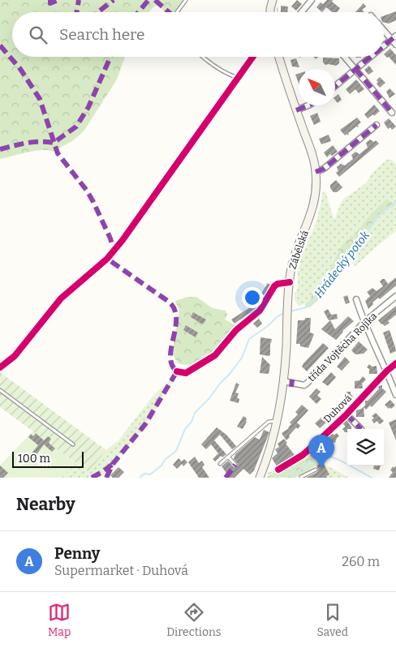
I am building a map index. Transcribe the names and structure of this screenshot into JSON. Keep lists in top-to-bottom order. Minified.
{"streets":{"main road":["Zábělská"],"street":["třída Vojtěcha Rojíka","Duhová"]},"crossings":[["Zábělská","třída Vojtěcha Rojíka"]],"water":["Hrádecký potok"],"scale_bar":"100 m","north":"top left","page":{"search":"Search here","pins":"A","scale":"100 m","heading":"Nearby","list":[{"mark":"A","name":"Penny","note":"Supermarket · Duhová","value":"260 m"}],"nav":["Map","Directions","Saved"]}}
